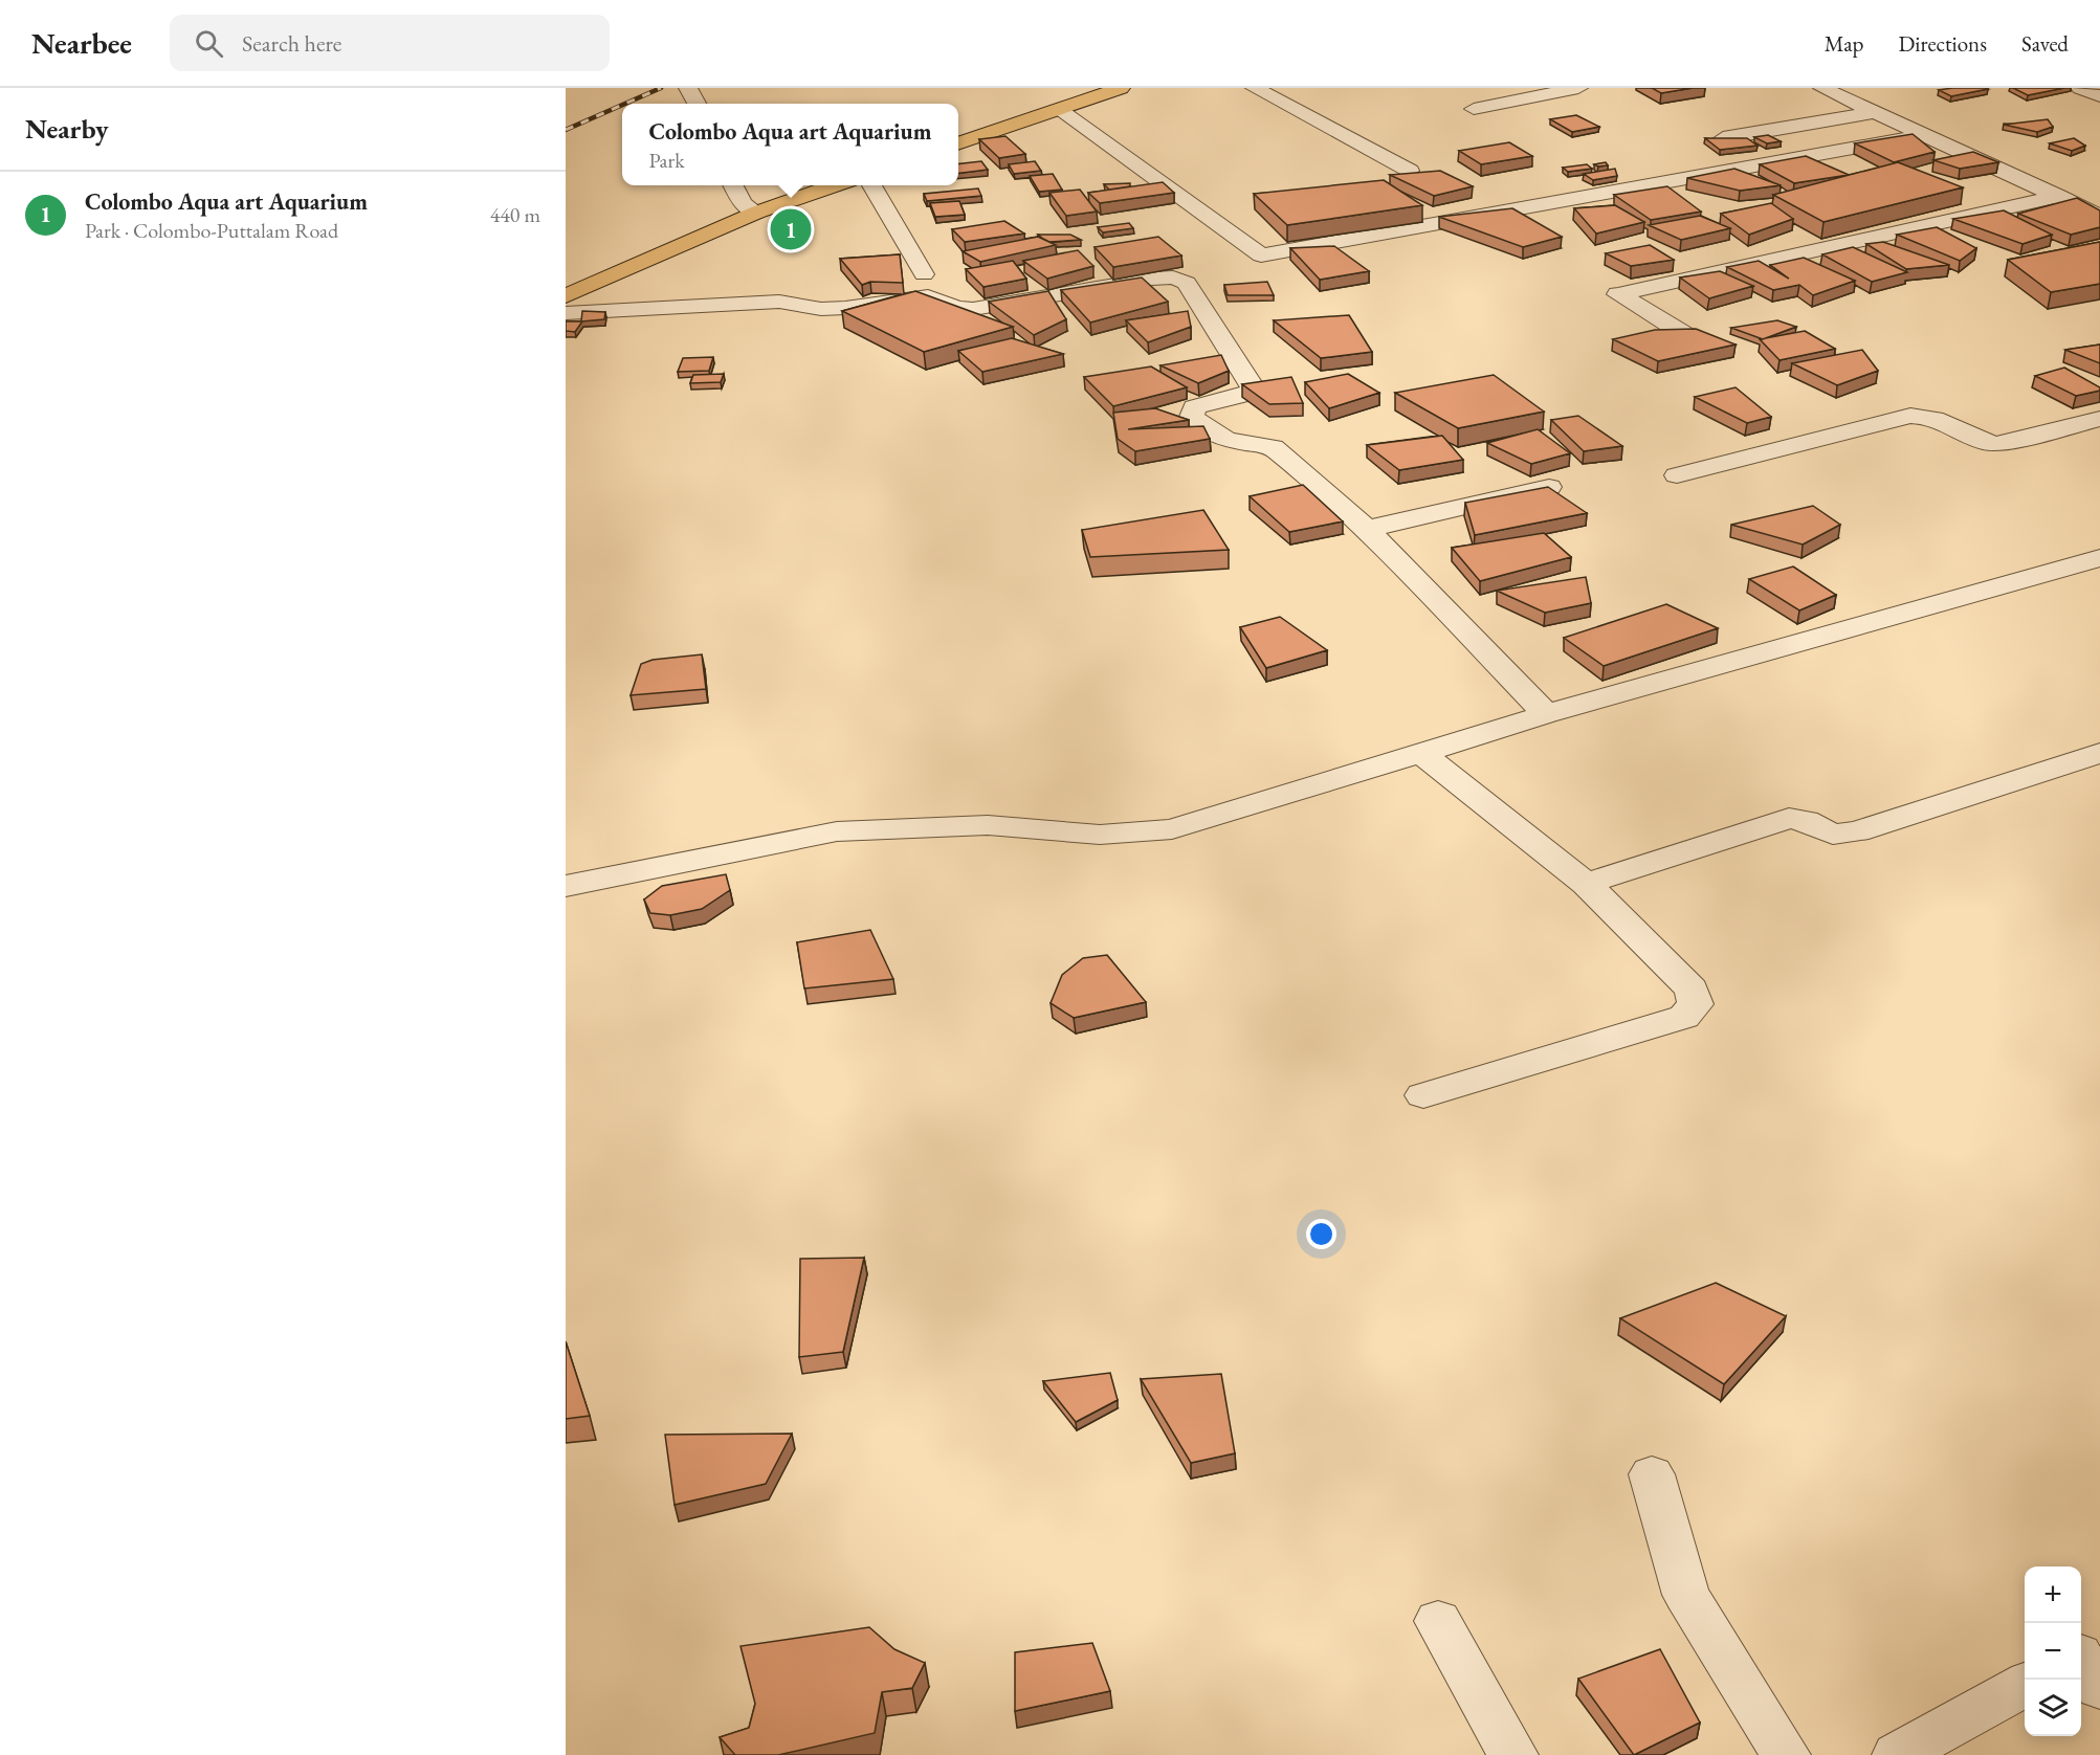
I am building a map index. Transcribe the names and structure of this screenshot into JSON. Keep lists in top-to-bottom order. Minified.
{"page":{"header":"Nearbee","search":"Search here","nav":["Map","Directions","Saved"],"heading":"Nearby","popup":["Colombo Aqua art Aquarium","Park"],"list":[{"mark":"1","name":"Colombo Aqua art Aquarium","note":"Park · Colombo-Puttalam Road","value":"440 m"}],"pins":"1","map_buttons":["+","−"]}}
